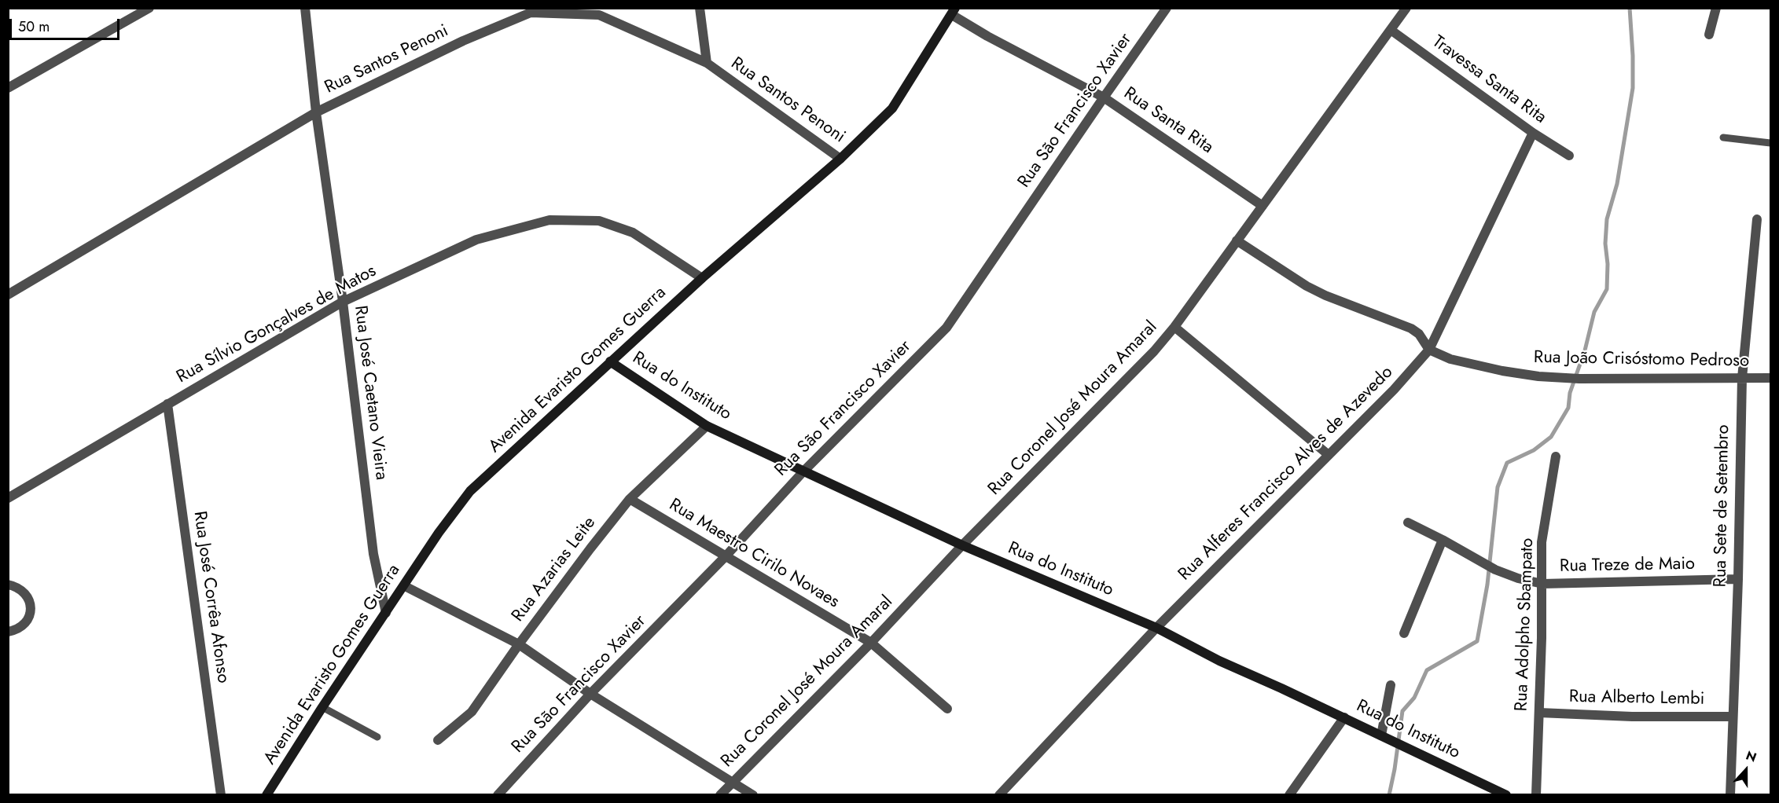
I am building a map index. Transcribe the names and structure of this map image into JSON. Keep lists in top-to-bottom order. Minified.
{"streets":{"main road":["Avenida Evaristo Gomes Guerra","Rua do Instituto"],"street":["Rua Santos Penoni","Travessa Santa Rita","Rua São Francisco Xavier","Rua Santa Rita","Rua Sílvio Gonçalves de Matos","Rua João Crisóstomo Pedroso","Rua José Caetano Vieira","Rua Coronel José Moura Amaral","Rua Alferes Francisco Alves de Azevedo","Rua Sete de Setembro","Rua Maestro Cirilo Novaes","Rua Treze de Maio","Rua Azarias Leite","Rua José Corrêa Afonso","Rua Adolpho Sbampato","Rua Alberto Lembi"]},"crossings":[["Rua Santos Penoni","Avenida Evaristo Gomes Guerra"],["Rua Santos Penoni","Rua José Caetano Vieira"],["Travessa Santa Rita","Rua Coronel José Moura Amaral"],["Travessa Santa Rita","Rua Alferes Francisco Alves de Azevedo"],["Rua São Francisco Xavier","Rua Santa Rita"],["Rua São Francisco Xavier","Rua do Instituto"],["Rua São Francisco Xavier","Rua Maestro Cirilo Novaes"],["Rua Santa Rita","Avenida Evaristo Gomes Guerra"],["Rua Santa Rita","Rua Coronel José Moura Amaral"],["Rua Sílvio Gonçalves de Matos","Avenida Evaristo Gomes Guerra"],["Rua Sílvio Gonçalves de Matos","Rua José Caetano Vieira"],["Rua Sílvio Gonçalves de Matos","Rua José Corrêa Afonso"],["Rua João Crisóstomo Pedroso","Rua Alferes Francisco Alves de Azevedo"],["Rua João Crisóstomo Pedroso","Rua Sete de Setembro"],["Avenida Evaristo Gomes Guerra","Rua do Instituto"],["Avenida Evaristo Gomes Guerra","Rua José Caetano Vieira"],["Rua do Instituto","Rua Coronel José Moura Amaral"],["Rua do Instituto","Rua Alferes Francisco Alves de Azevedo"],["Rua do Instituto","Rua Azarias Leite"],["Rua Coronel José Moura Amaral","Rua Maestro Cirilo Novaes"],["Rua Sete de Setembro","Rua Treze de Maio"],["Rua Sete de Setembro","Rua Alberto Lembi"],["Rua Maestro Cirilo Novaes","Rua Azarias Leite"],["Rua Treze de Maio","Rua Adolpho Sbampato"],["Rua Adolpho Sbampato","Rua Alberto Lembi"]],"scale_bar":"50 m","north":"top"}
